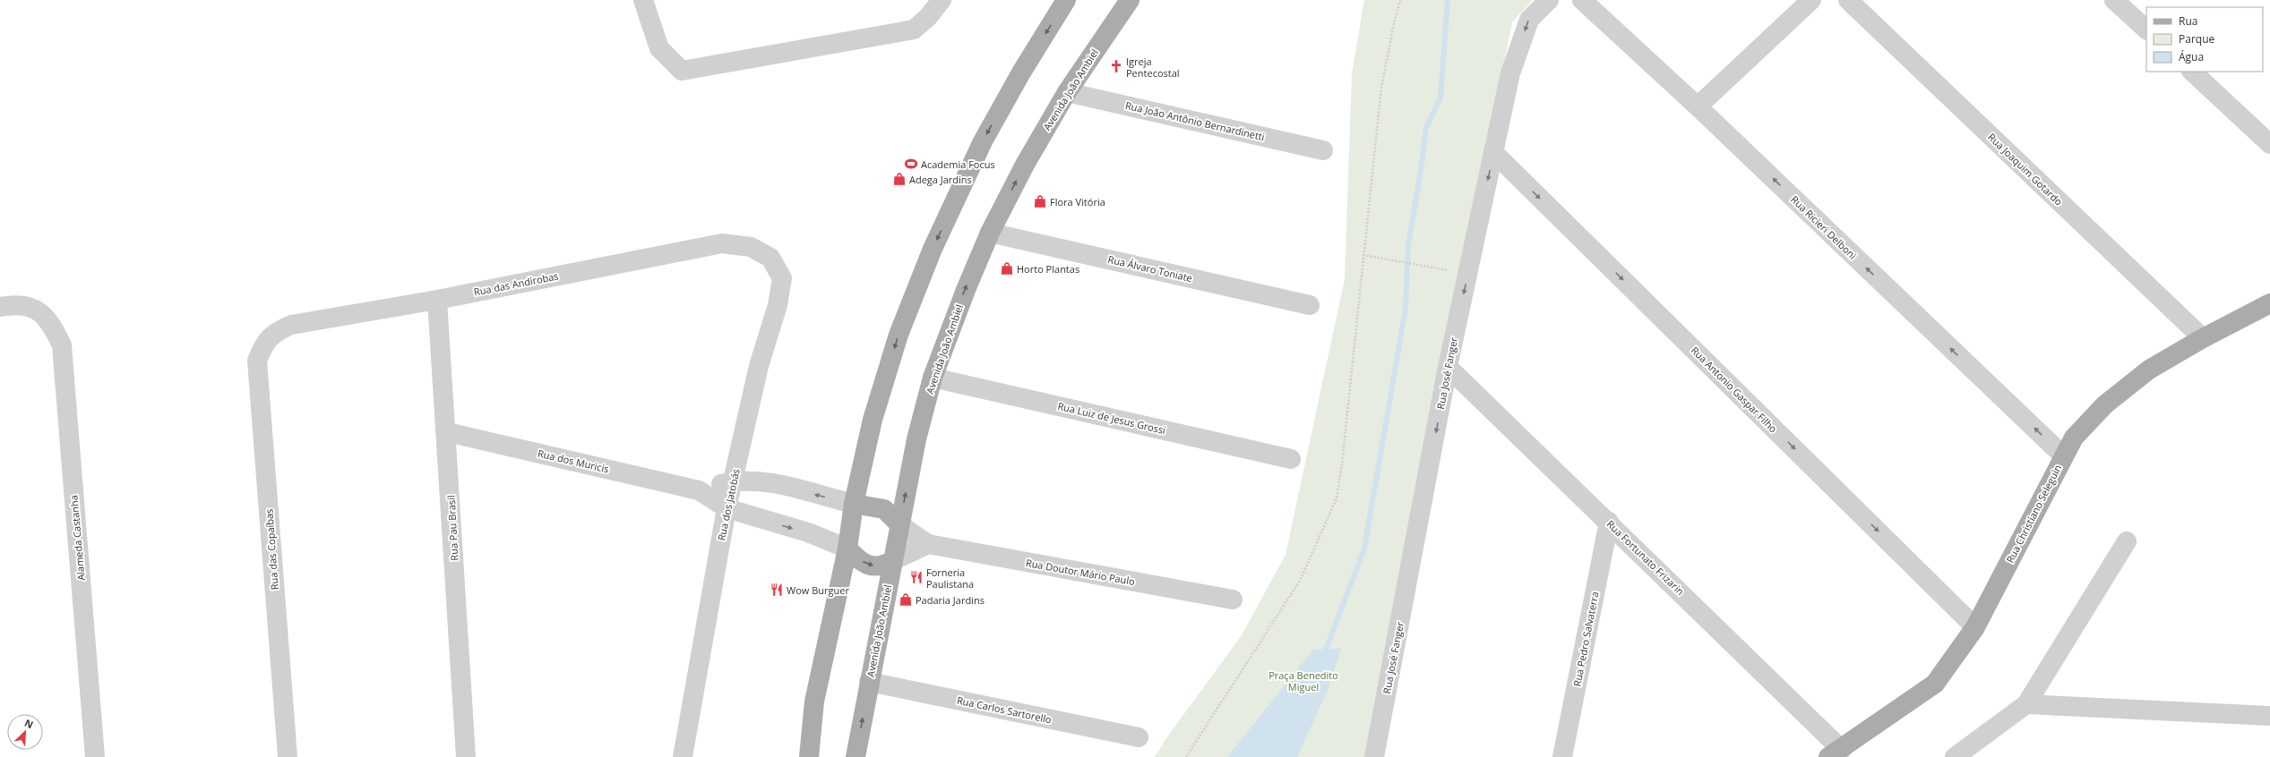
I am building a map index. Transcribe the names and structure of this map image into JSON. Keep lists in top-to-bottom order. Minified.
{"streets":{"main road":["Avenida João Ambiel","Rua Christiano Seleguin"],"street":["Rua João Antônio Bernardinetti","Rua Joaquim Gotardo","Rua Ricieri Delboni","Rua Álvaro Toniate","Rua das Andirobas","Rua José Fanger","Rua Antonio Gaspar Filho","Rua Luiz de Jesus Grossi","Rua dos Muricis","Rua dos Jatobás","Rua Pau Brasil","Alameda Castanha","Rua das Copaíbas","Rua Fortunato Frizarin","Rua Doutor Mário Paulo","Rua Pedro Salvaterra","Rua Carlos Sartorello"]},"crossings":[["Avenida João Ambiel","Rua João Antônio Bernardinetti"],["Avenida João Ambiel","Rua Álvaro Toniate"],["Avenida João Ambiel","Rua Luiz de Jesus Grossi"],["Avenida João Ambiel","Rua dos Muricis"],["Avenida João Ambiel","Rua Doutor Mário Paulo"],["Avenida João Ambiel","Rua Carlos Sartorello"],["Rua Joaquim Gotardo","Rua Christiano Seleguin"],["Rua Ricieri Delboni","Rua Christiano Seleguin"],["Rua das Andirobas","Rua dos Jatobás"],["Rua das Andirobas","Rua Pau Brasil"],["Rua das Andirobas","Rua das Copaíbas"],["Rua José Fanger","Rua Antonio Gaspar Filho"],["Rua José Fanger","Rua Fortunato Frizarin"],["Rua Antonio Gaspar Filho","Rua Christiano Seleguin"],["Rua dos Muricis","Rua dos Jatobás"],["Rua dos Muricis","Rua Pau Brasil"],["Rua dos Muricis","Rua Doutor Mário Paulo"],["Rua Christiano Seleguin","Rua Fortunato Frizarin"],["Rua Fortunato Frizarin","Rua Pedro Salvaterra"]],"one_way":["Rua Ricieri Delboni","Rua José Fanger","Rua Antonio Gaspar Filho"],"parks":["Praça Benedito Miguel"],"places":{"church":["Igreja Pentecostal"],"sports":["Academia Focus"],"shop":["Adega Jardins","Flora Vitória","Horto Plantas","Padaria Jardins"],"restaurant":["Forneria Paulistana","Wow Burguer"]},"legend":["Rua","Parque","Água"],"north":"top right"}
